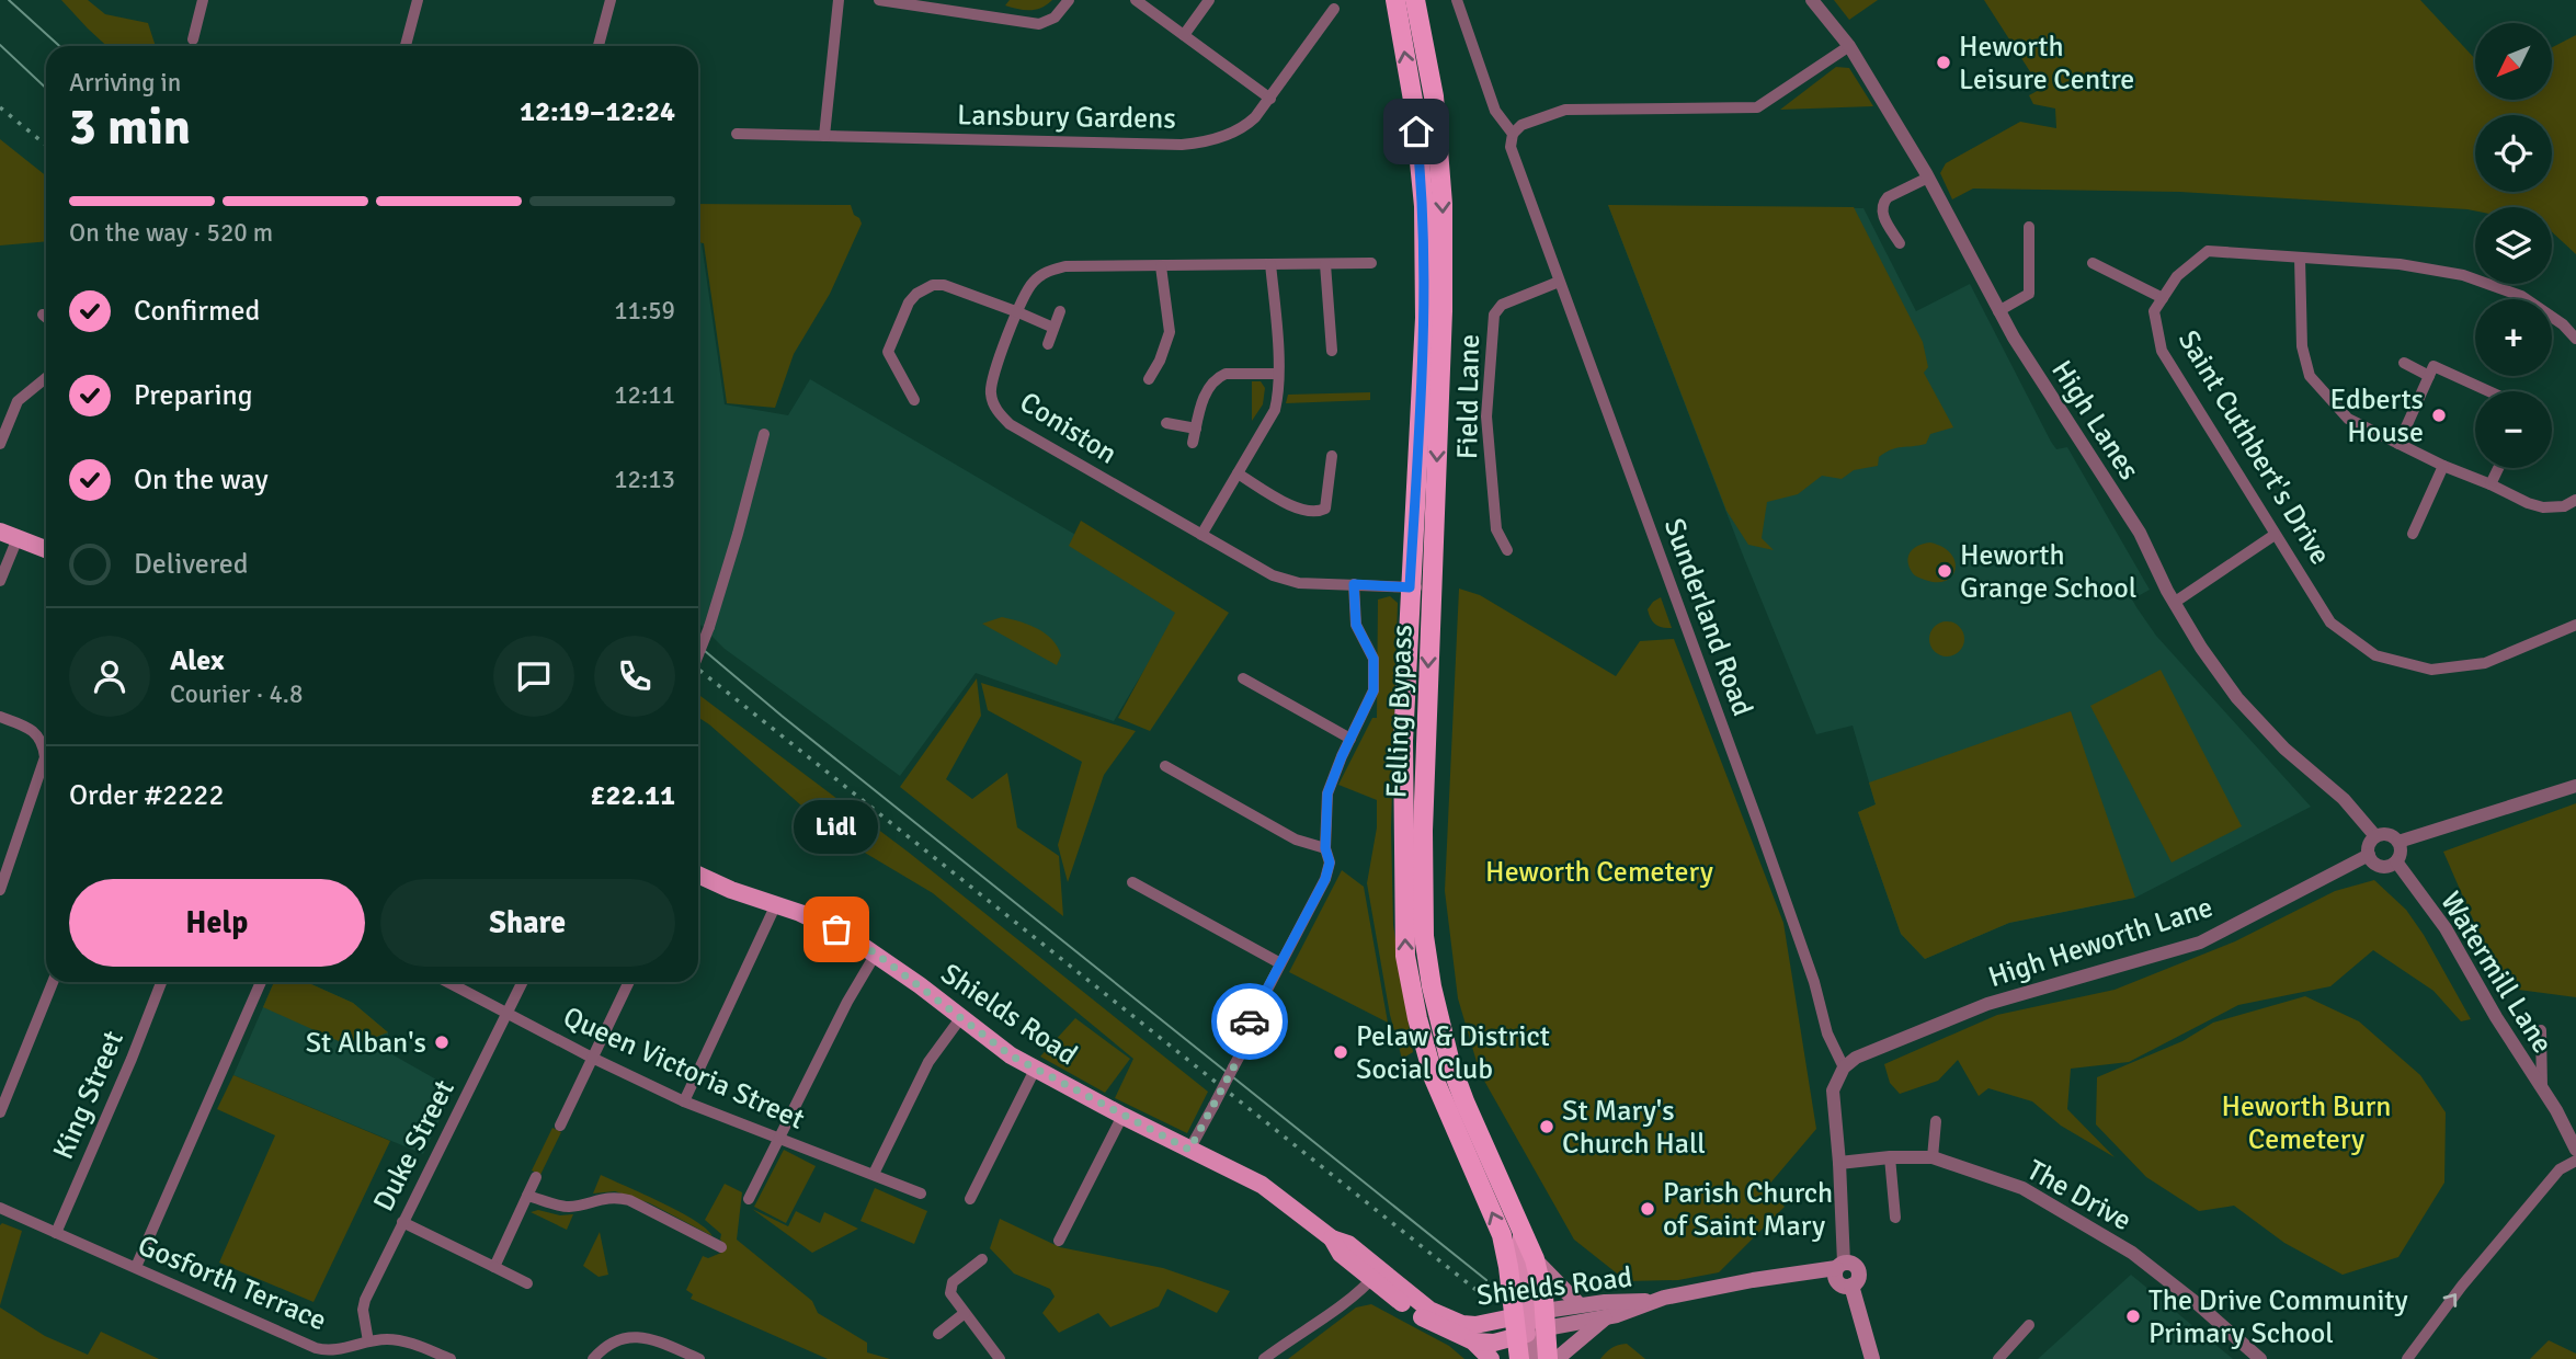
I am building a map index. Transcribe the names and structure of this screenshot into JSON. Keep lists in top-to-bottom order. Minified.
{"streets":{"highway":["Felling Bypass"],"main road":["Shields Road"],"street":["Lansbury Gardens","Field Lane","High Lanes","Coniston","Saint Cuthbert's Drive","Sunderland Road","High Heworth Lane","Watermill Lane","Queen Victoria Street","King Street","Duke Street","The Drive","Gosforth Terrace"]},"crossings":[["Field Lane","Sunderland Road"],["High Lanes","High Heworth Lane"],["High Lanes","Watermill Lane"],["Coniston","Felling Bypass"],["Sunderland Road","High Heworth Lane"],["Felling Bypass","Shields Road"],["High Heworth Lane","Watermill Lane"],["Queen Victoria Street","Duke Street"],["King Street","Gosforth Terrace"],["Duke Street","Gosforth Terrace"]],"parks":["Heworth Cemetery","Heworth Burn Cemetery"],"places":["Heworth Leisure Centre","Edberts House","Heworth Grange School","Lidl","St Alban's","Pelaw & District Social Club","St Mary's Church Hall","Parish Church of Saint Mary","The Drive Community Primary School"],"north":"bottom left","page":{"map_buttons":["+","−"],"heading":["3 min","Arriving in","12:19–12:24"],"panel":["Alex","Courier · 4.8","Order #2222","£22.11"],"bar":"On the way · 520 m","list":[["Confirmed","11:59"],["Preparing","12:11"],["On the way","12:13"],"Delivered"],"bubble":"Lidl","buttons":["Help","Share"]}}
